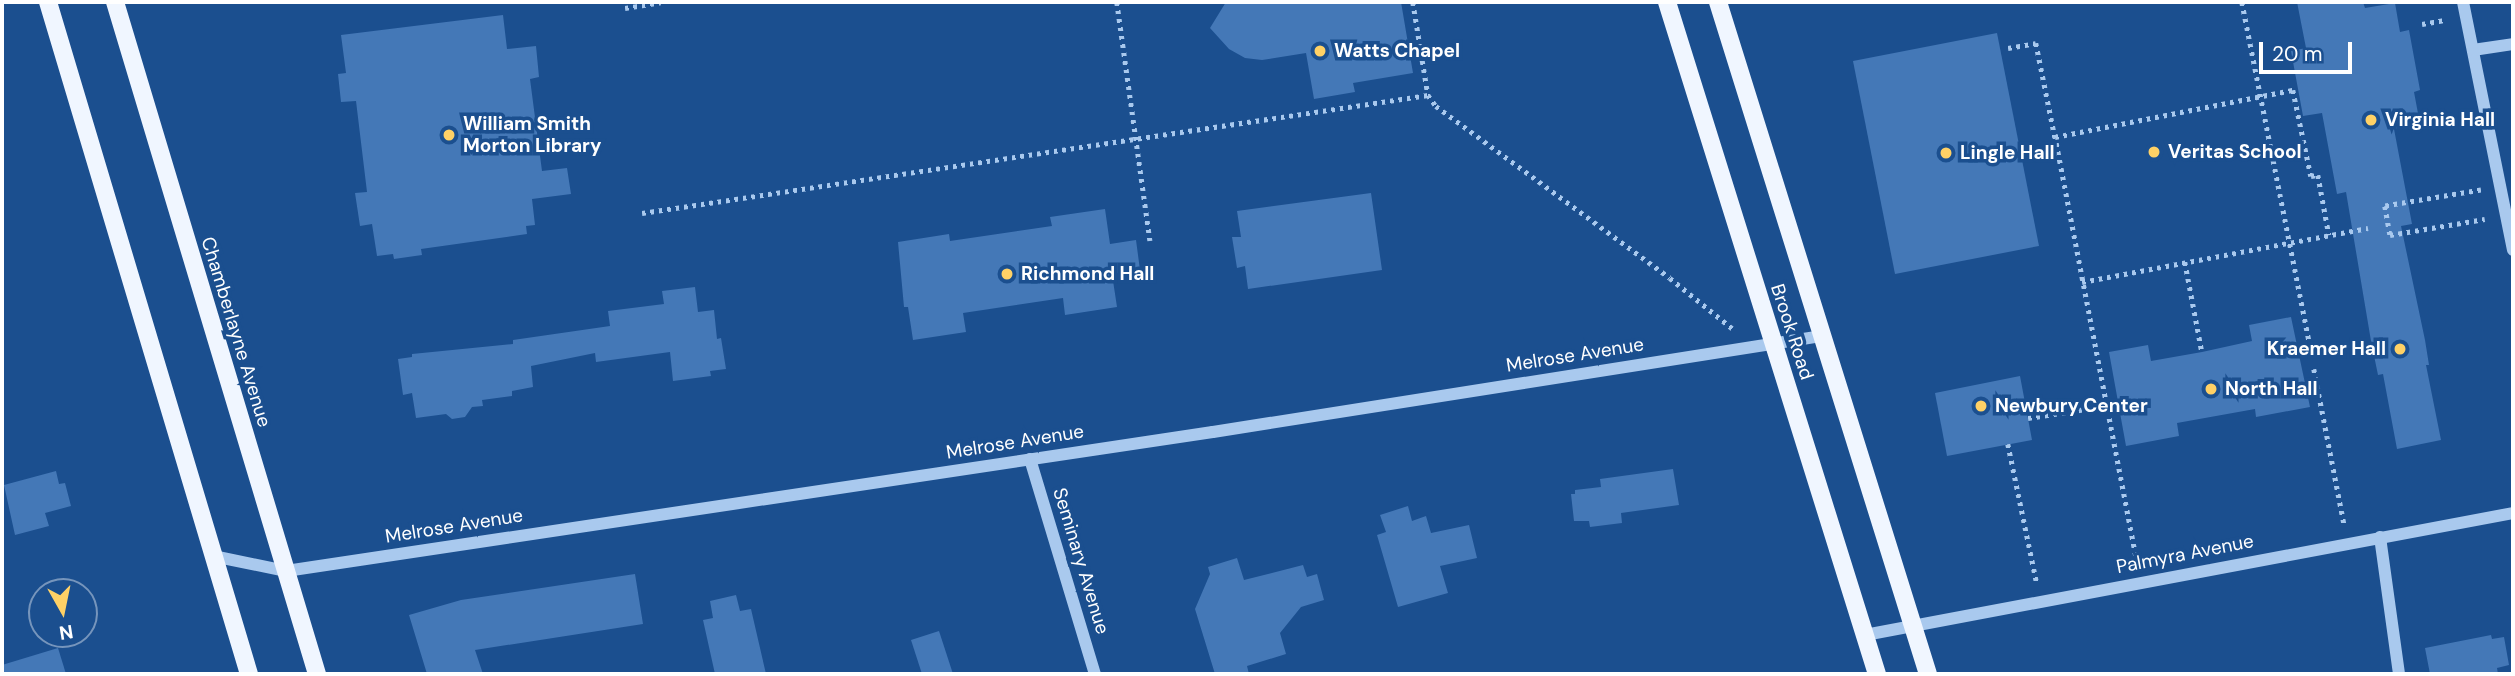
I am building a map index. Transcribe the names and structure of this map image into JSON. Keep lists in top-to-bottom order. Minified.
{"streets":{"main road":["Chamberlayne Avenue","Brook Road"],"street":["Melrose Avenue","Palmyra Avenue","Seminary Avenue"]},"crossings":[["Chamberlayne Avenue","Melrose Avenue"],["Brook Road","Melrose Avenue"],["Brook Road","Palmyra Avenue"],["Melrose Avenue","Seminary Avenue"]],"places":["Watts Chapel","Virginia Hall","William Smith Morton Library","Veritas School","Lingle Hall","Richmond Hall","Kraemer Hall","North Hall","Newbury Center"],"scale_bar":"20 m","north":"bottom"}
